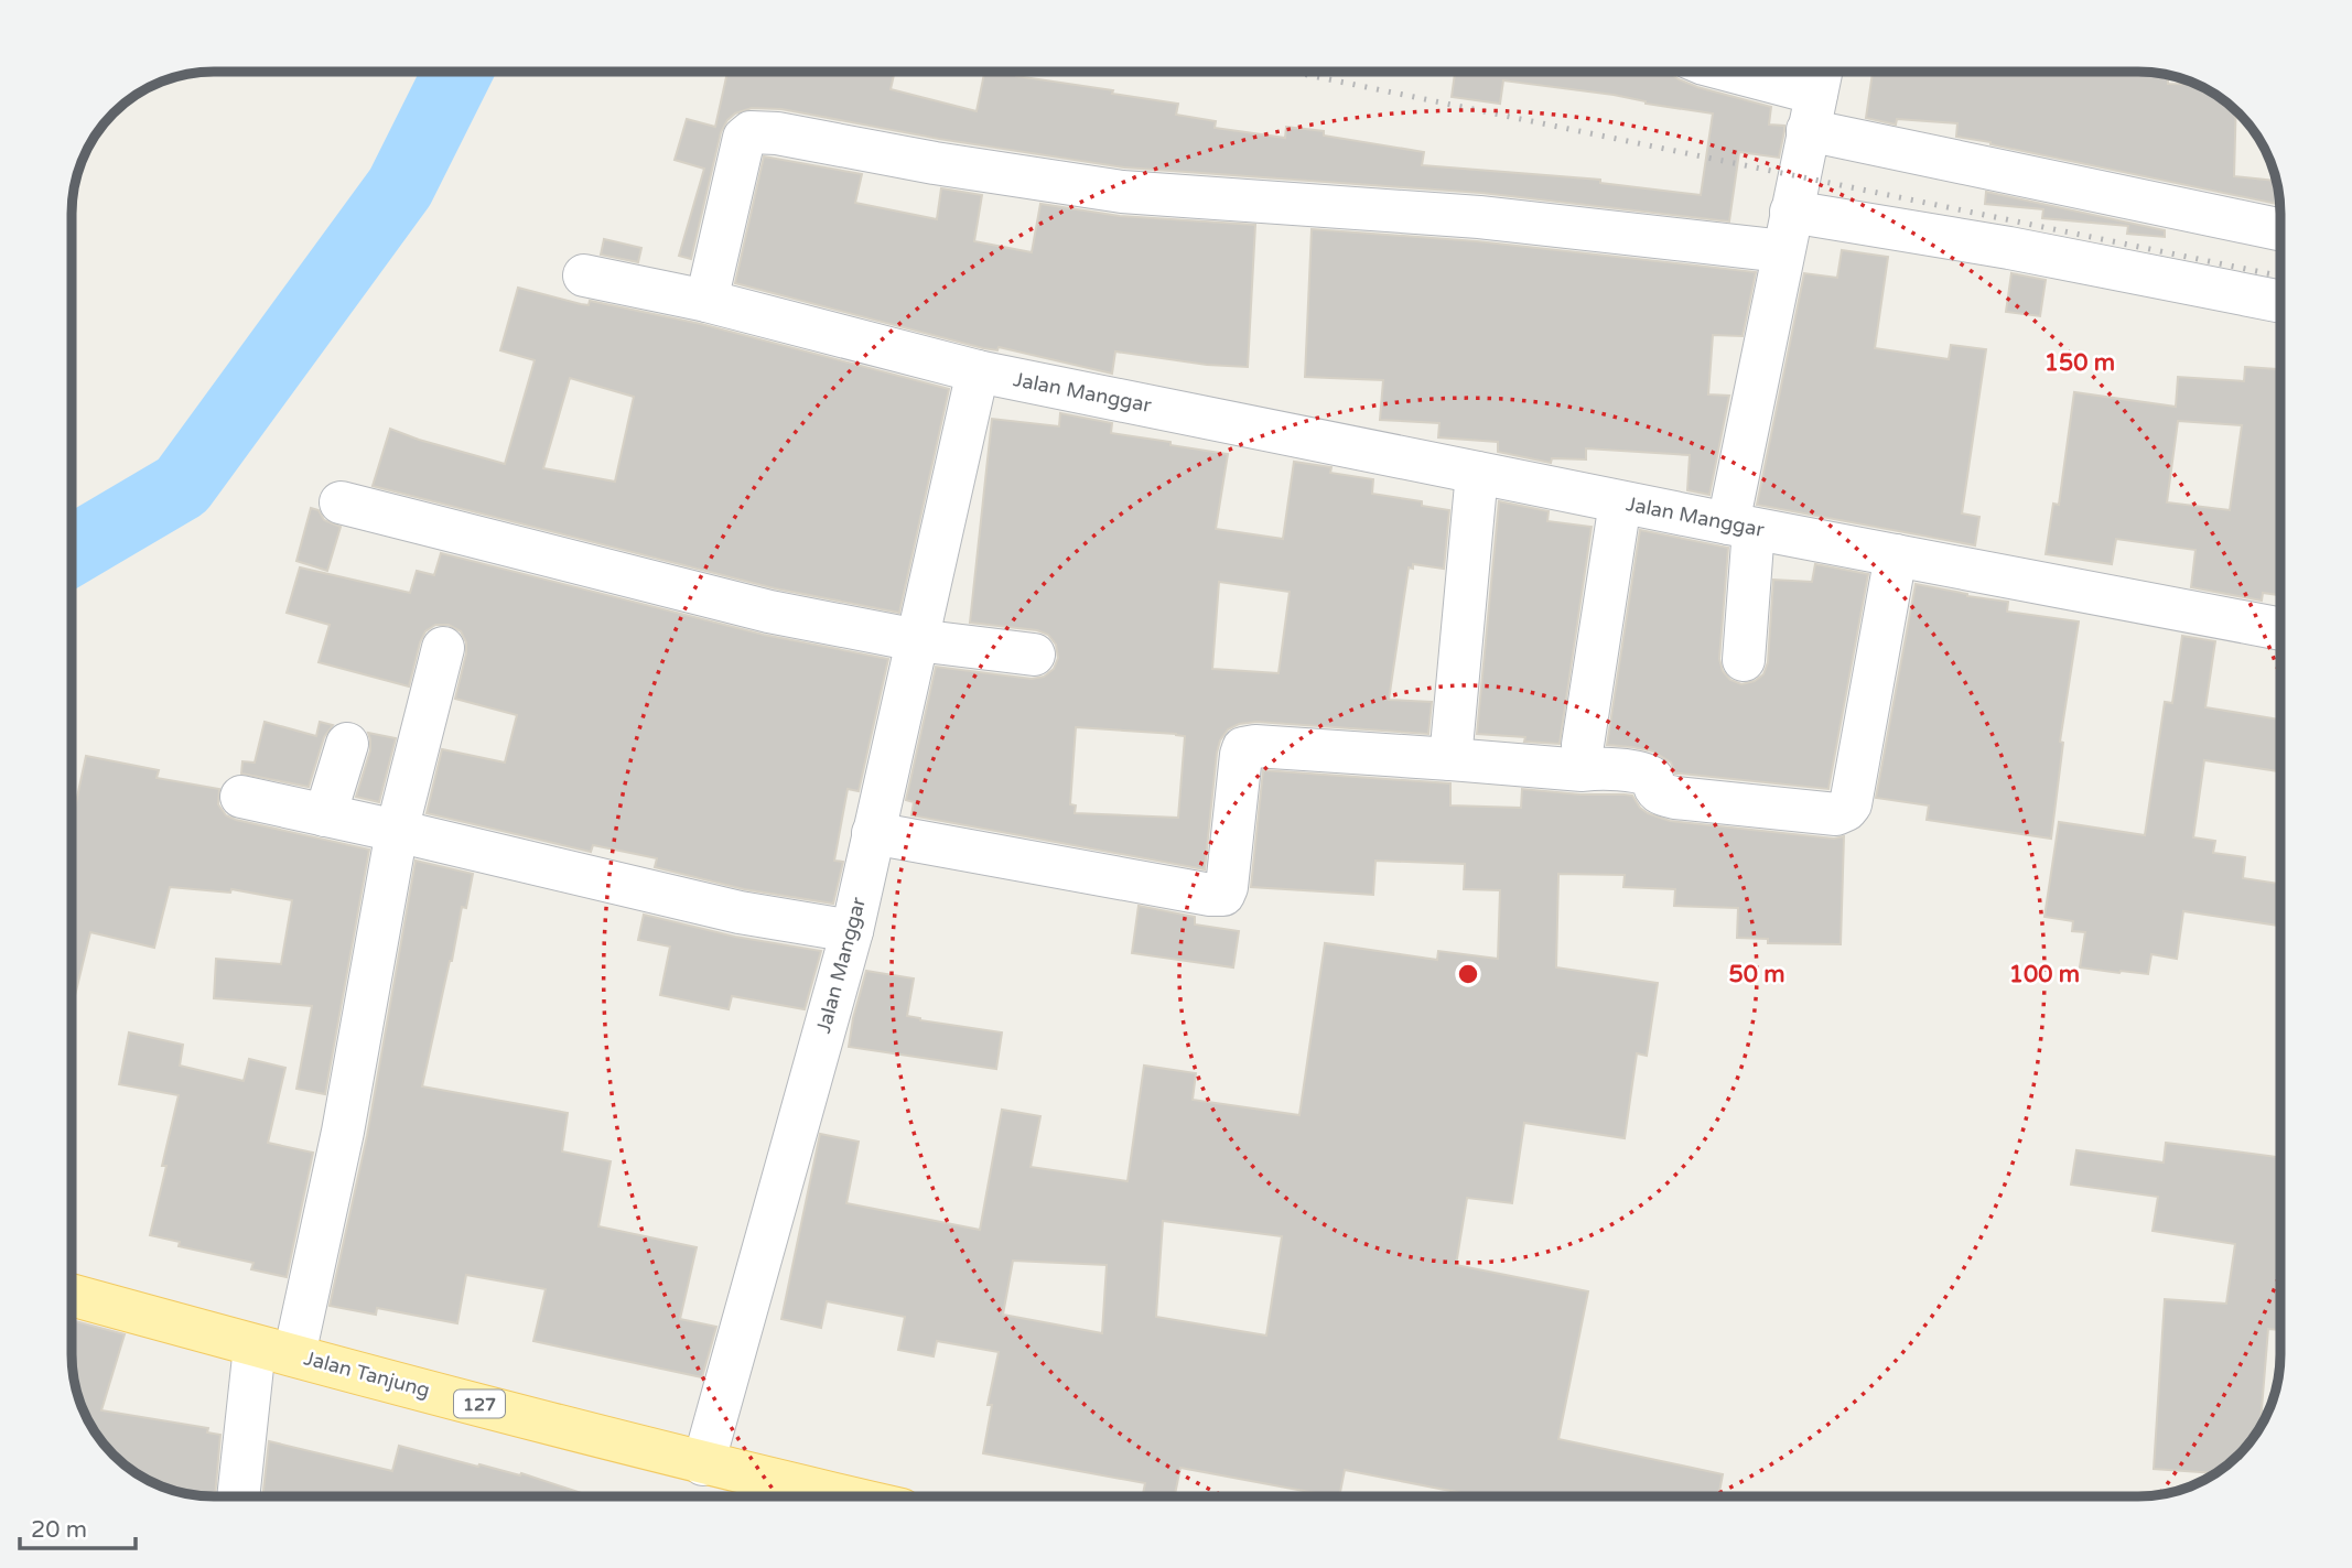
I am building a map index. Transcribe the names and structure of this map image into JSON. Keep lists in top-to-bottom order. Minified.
{"streets":{"main road":["Jalan Tanjung","127"],"street":["Jalan Manggar"]},"crossings":[["Jalan Manggar","Jalan Tanjung"]],"scale_bar":"20 m","rings":["150 m","50 m","100 m"]}
